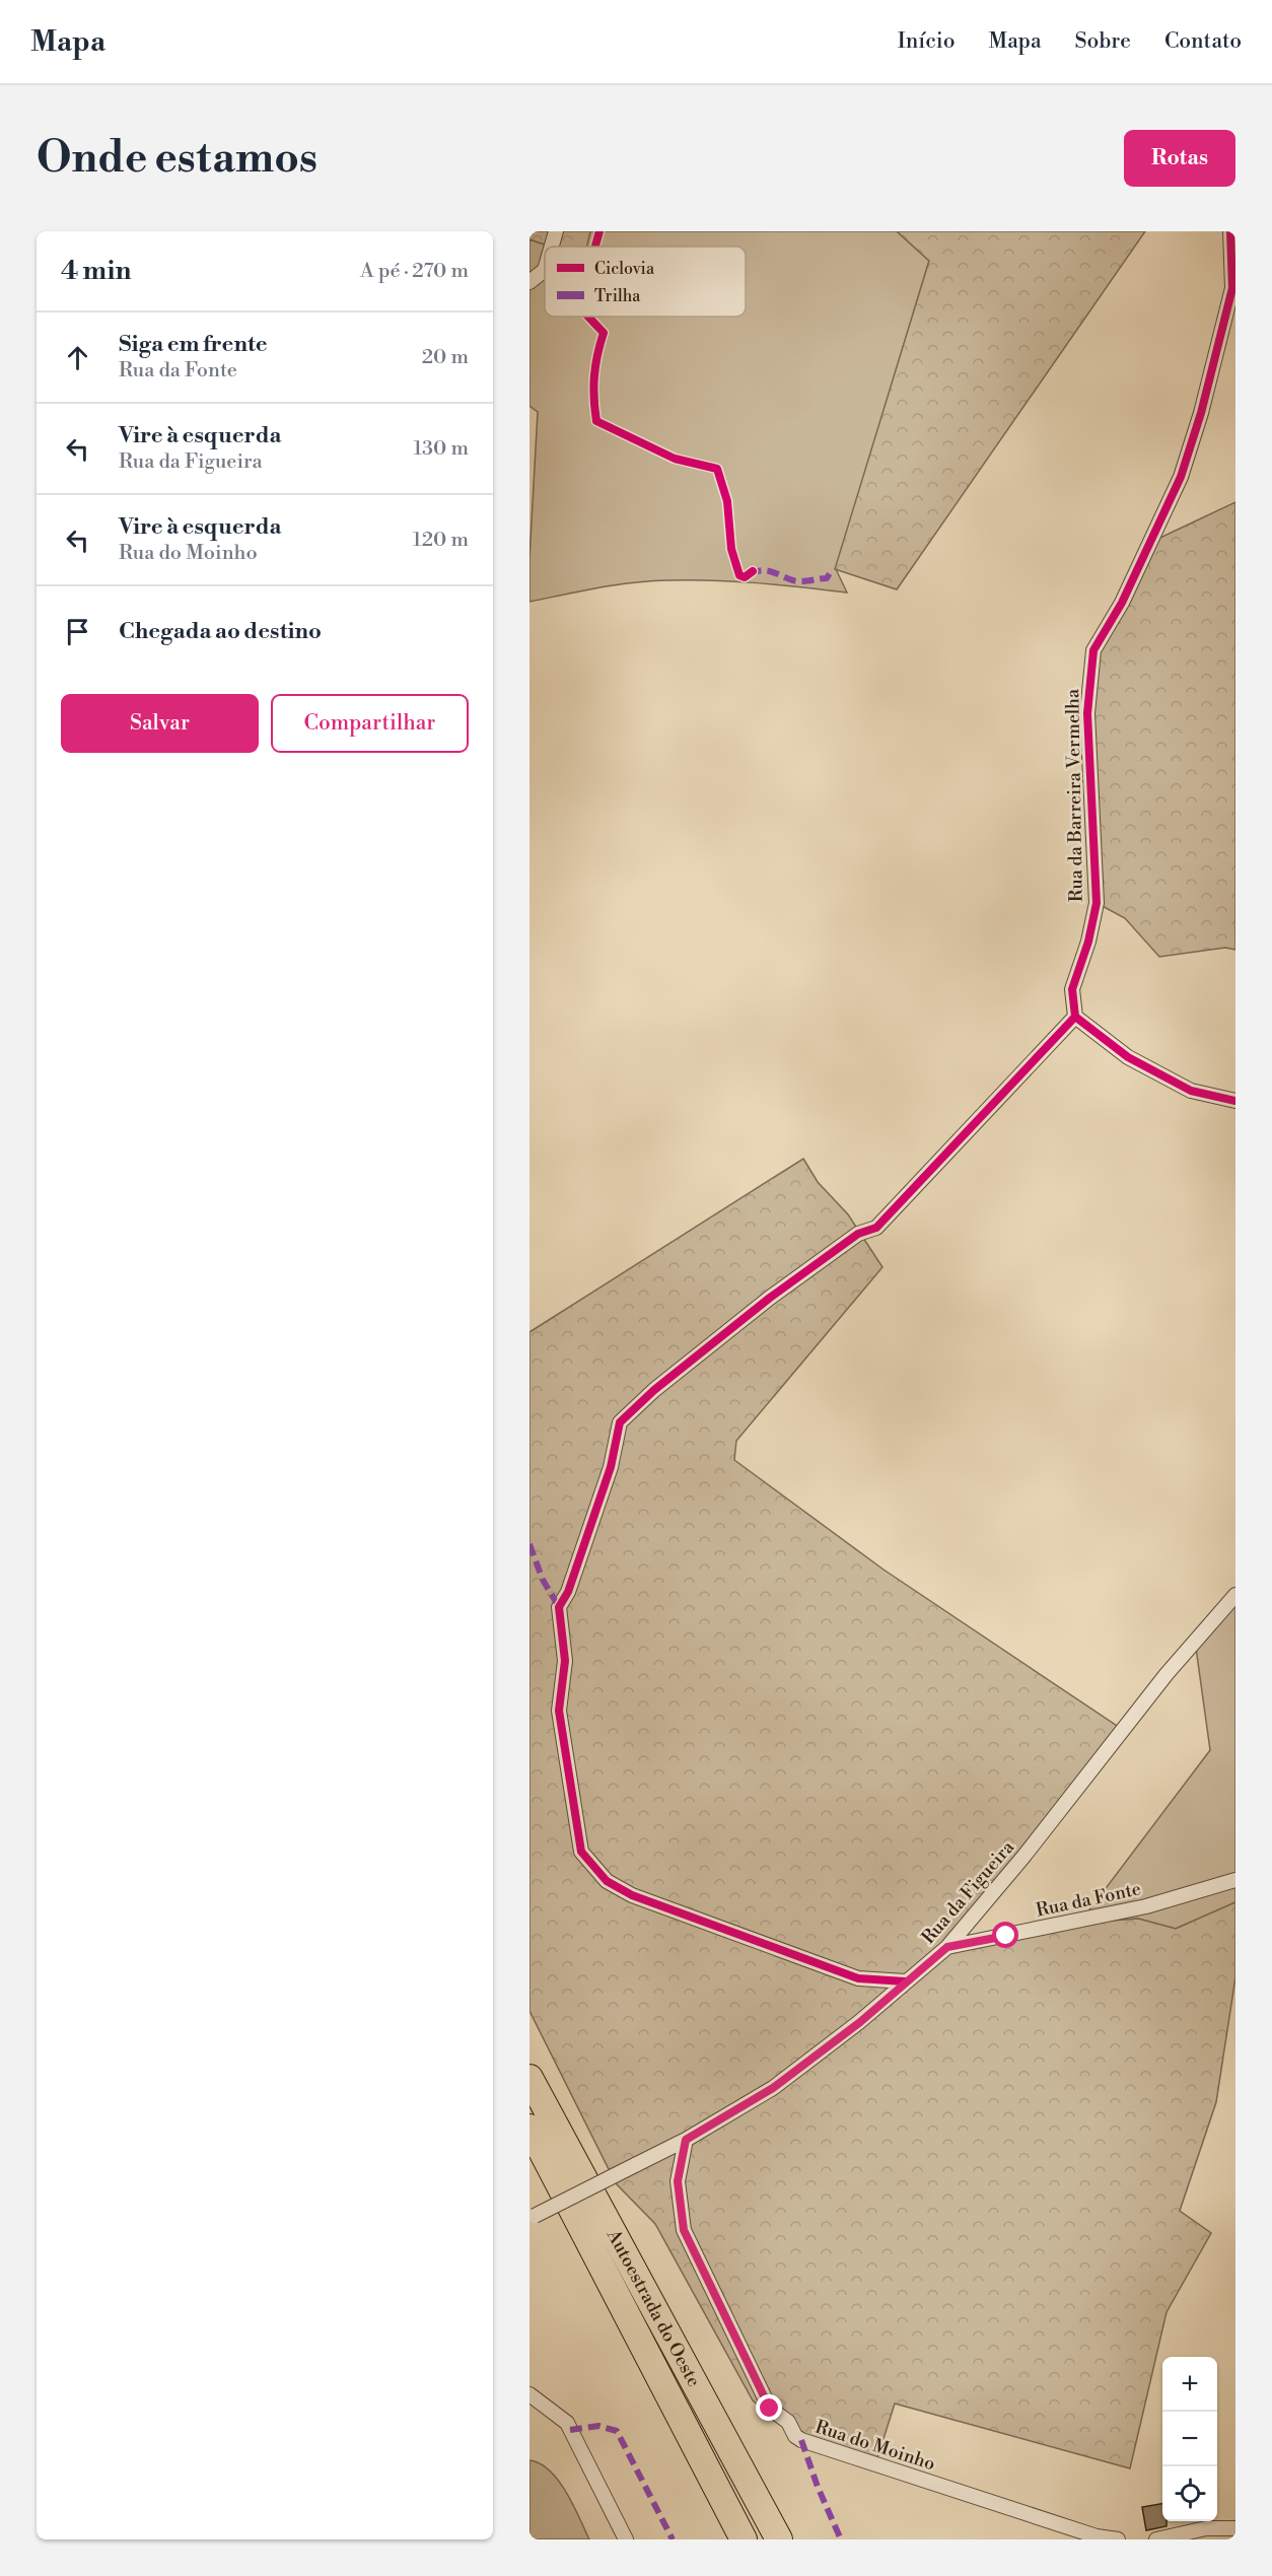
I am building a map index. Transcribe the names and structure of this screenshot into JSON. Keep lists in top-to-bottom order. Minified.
{"streets":{"highway":["Autoestrada do Oeste"],"street":["Rua da Barreira Vermelha","Rua da Figueira","Rua da Fonte","Rua do Moinho"]},"crossings":[["Rua da Figueira","Rua da Fonte"],["Rua da Figueira","Rua do Moinho"]],"legend":["Ciclovia","Trilha"],"page":{"header":"Mapa","nav":["Início","Mapa","Sobre","Contato"],"buttons":["Rotas",["Salvar","Compartilhar"]],"title":"Onde estamos","heading":["4 min","A pé · 270 m"],"list":[["Siga em frente","Rua da Fonte","20 m"],["Vire à esquerda","Rua da Figueira","130 m"],["Vire à esquerda","Rua do Moinho","120 m"],"Chegada ao destino"],"map_buttons":["+","−"]}}
